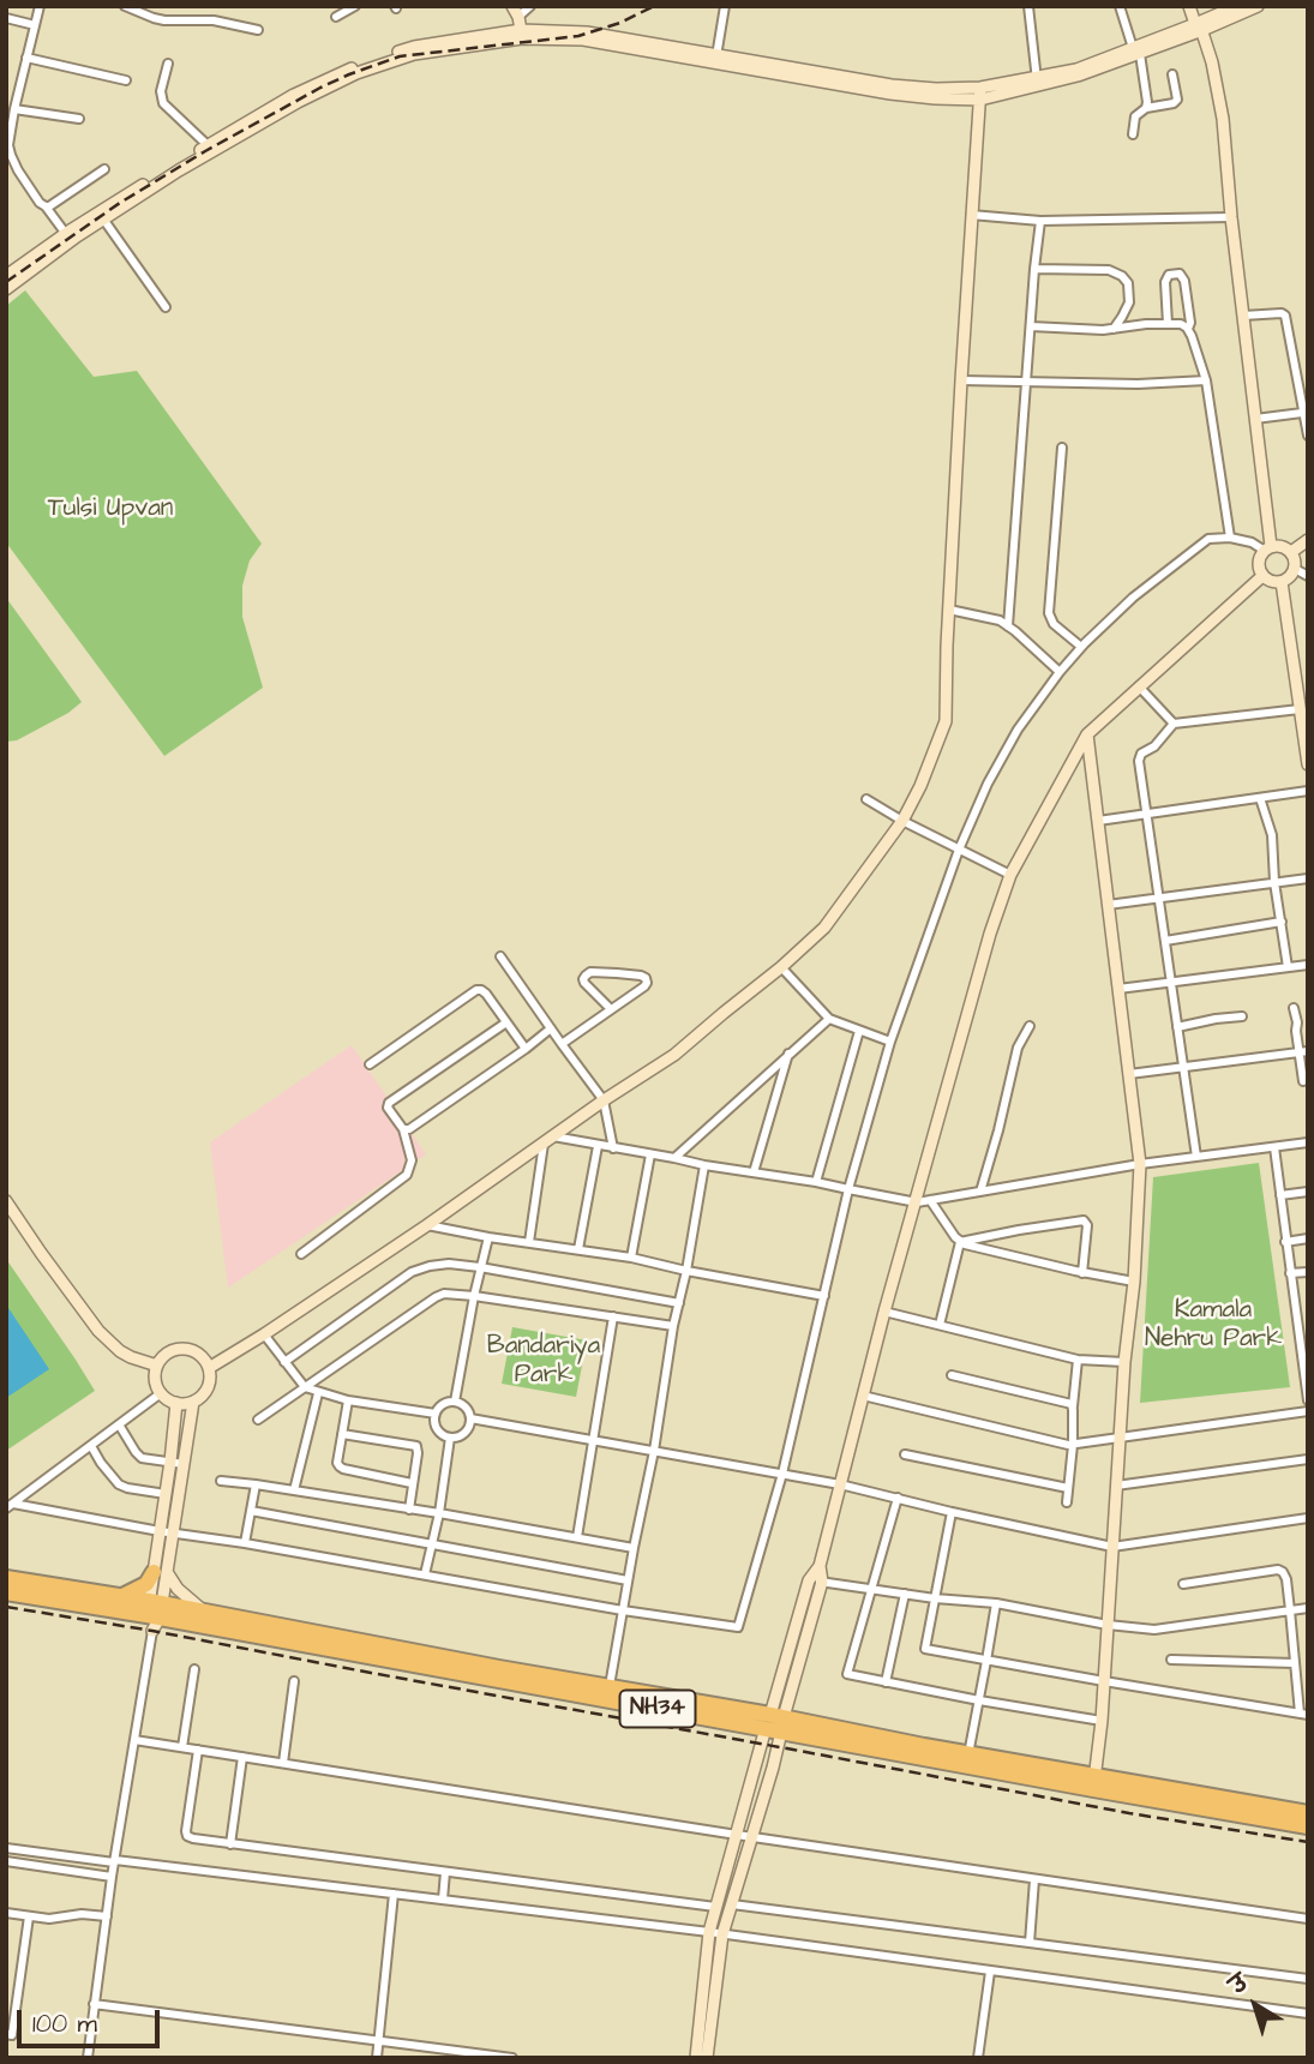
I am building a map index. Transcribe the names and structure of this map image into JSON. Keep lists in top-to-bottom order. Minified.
{"streets":{"highway":["NH34"]},"parks":["Tulsi Upvan","Kamala Nehru Park","Bandariya Park"],"scale_bar":"100 m","north":"top left"}
